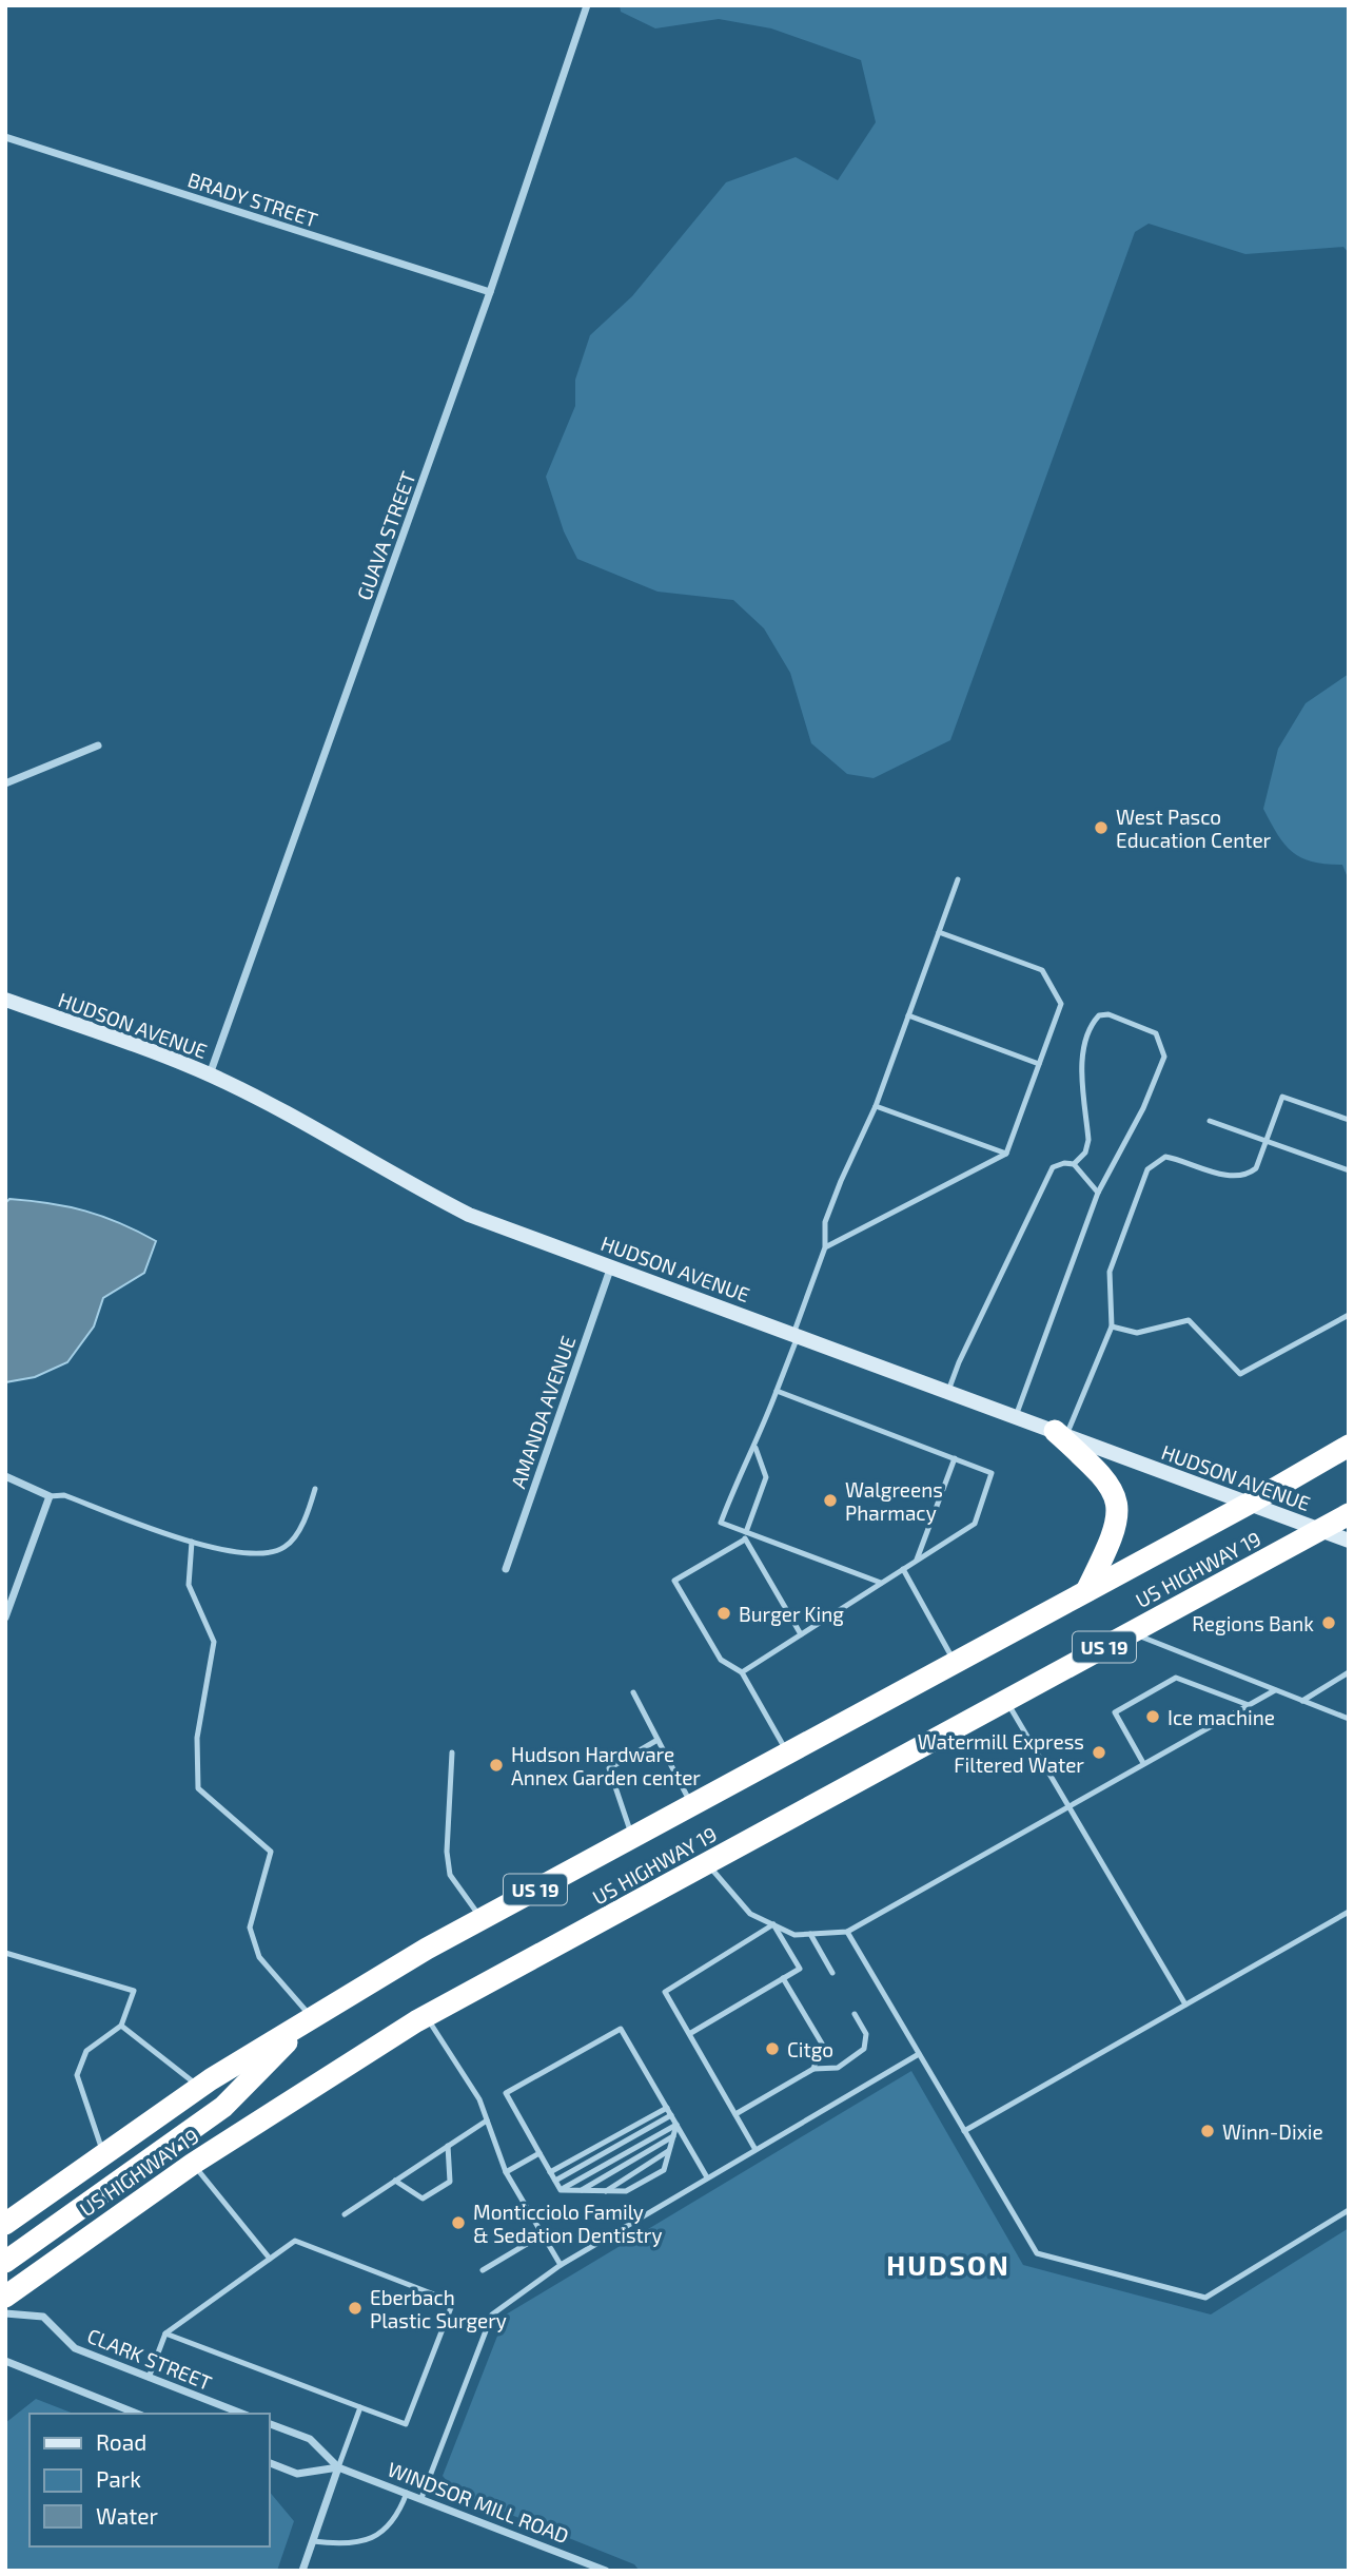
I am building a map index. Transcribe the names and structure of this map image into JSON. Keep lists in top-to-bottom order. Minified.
{"streets":{"highway":["US HIGHWAY 19","US 19"],"street":["BRADY STREET","GUAVA STREET","HUDSON AVENUE","AMANDA AVENUE","CLARK STREET","WINDSOR MILL ROAD"]},"crossings":[["BRADY STREET","GUAVA STREET"],["GUAVA STREET","HUDSON AVENUE"],["HUDSON AVENUE","AMANDA AVENUE"],["HUDSON AVENUE","US HIGHWAY 19"]],"districts":["HUDSON"],"places":["West Pasco Education Center","Walgreens Pharmacy","Burger King","Regions Bank","Ice machine","Watermill Express Filtered Water","Hudson Hardware Annex Garden center","Citgo","Winn-Dixie","Monticciolo Family & Sedation Dentistry","Eberbach Plastic Surgery"],"legend":["Road","Park","Water"]}
